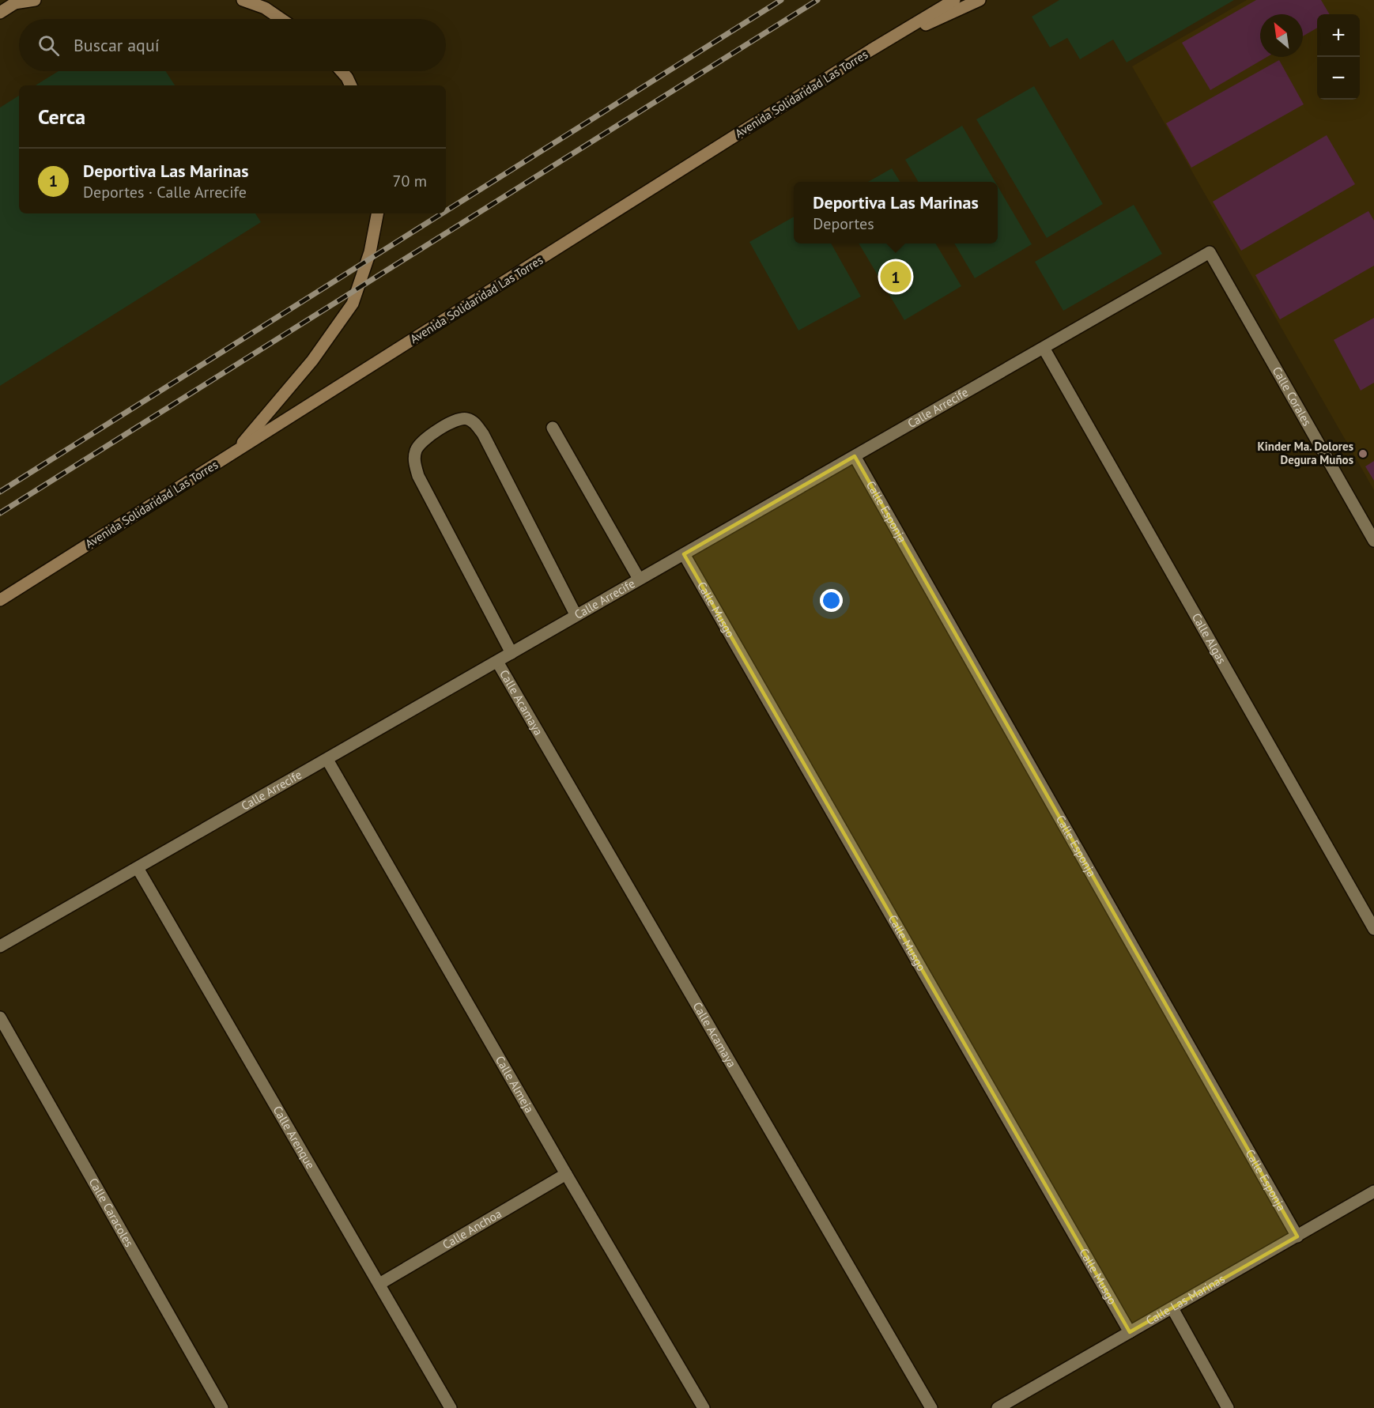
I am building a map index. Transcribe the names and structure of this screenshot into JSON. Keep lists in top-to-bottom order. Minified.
{"streets":{"main road":["Avenida Solidaridad Las Torres"],"street":["Calle Corales","Calle Arrecife","Calle Esponja","Calle Musgo","Calle Algas","Calle Acamaya","Calle Almeja","Calle Arenque","Calle Caracoles","Calle Anchoa","Calle Las Marinas"]},"crossings":[["Calle Corales","Calle Arrecife"],["Calle Arrecife","Calle Esponja"],["Calle Arrecife","Calle Musgo"],["Calle Arrecife","Calle Algas"],["Calle Arrecife","Calle Acamaya"],["Calle Arrecife","Calle Almeja"],["Calle Arrecife","Calle Arenque"],["Calle Esponja","Calle Las Marinas"],["Calle Musgo","Calle Las Marinas"],["Calle Almeja","Calle Anchoa"],["Calle Arenque","Calle Anchoa"]],"places":["Kinder Ma. Dolores Degura Muños"],"north":"top left","page":{"map_buttons":["+","−"],"search":"Buscar aquí","heading":"Cerca","list":[{"mark":"1","name":"Deportiva Las Marinas","note":"Deportes · Calle Arrecife","value":"70 m"}],"popup":["Deportiva Las Marinas","Deportes"],"pins":"1"}}
